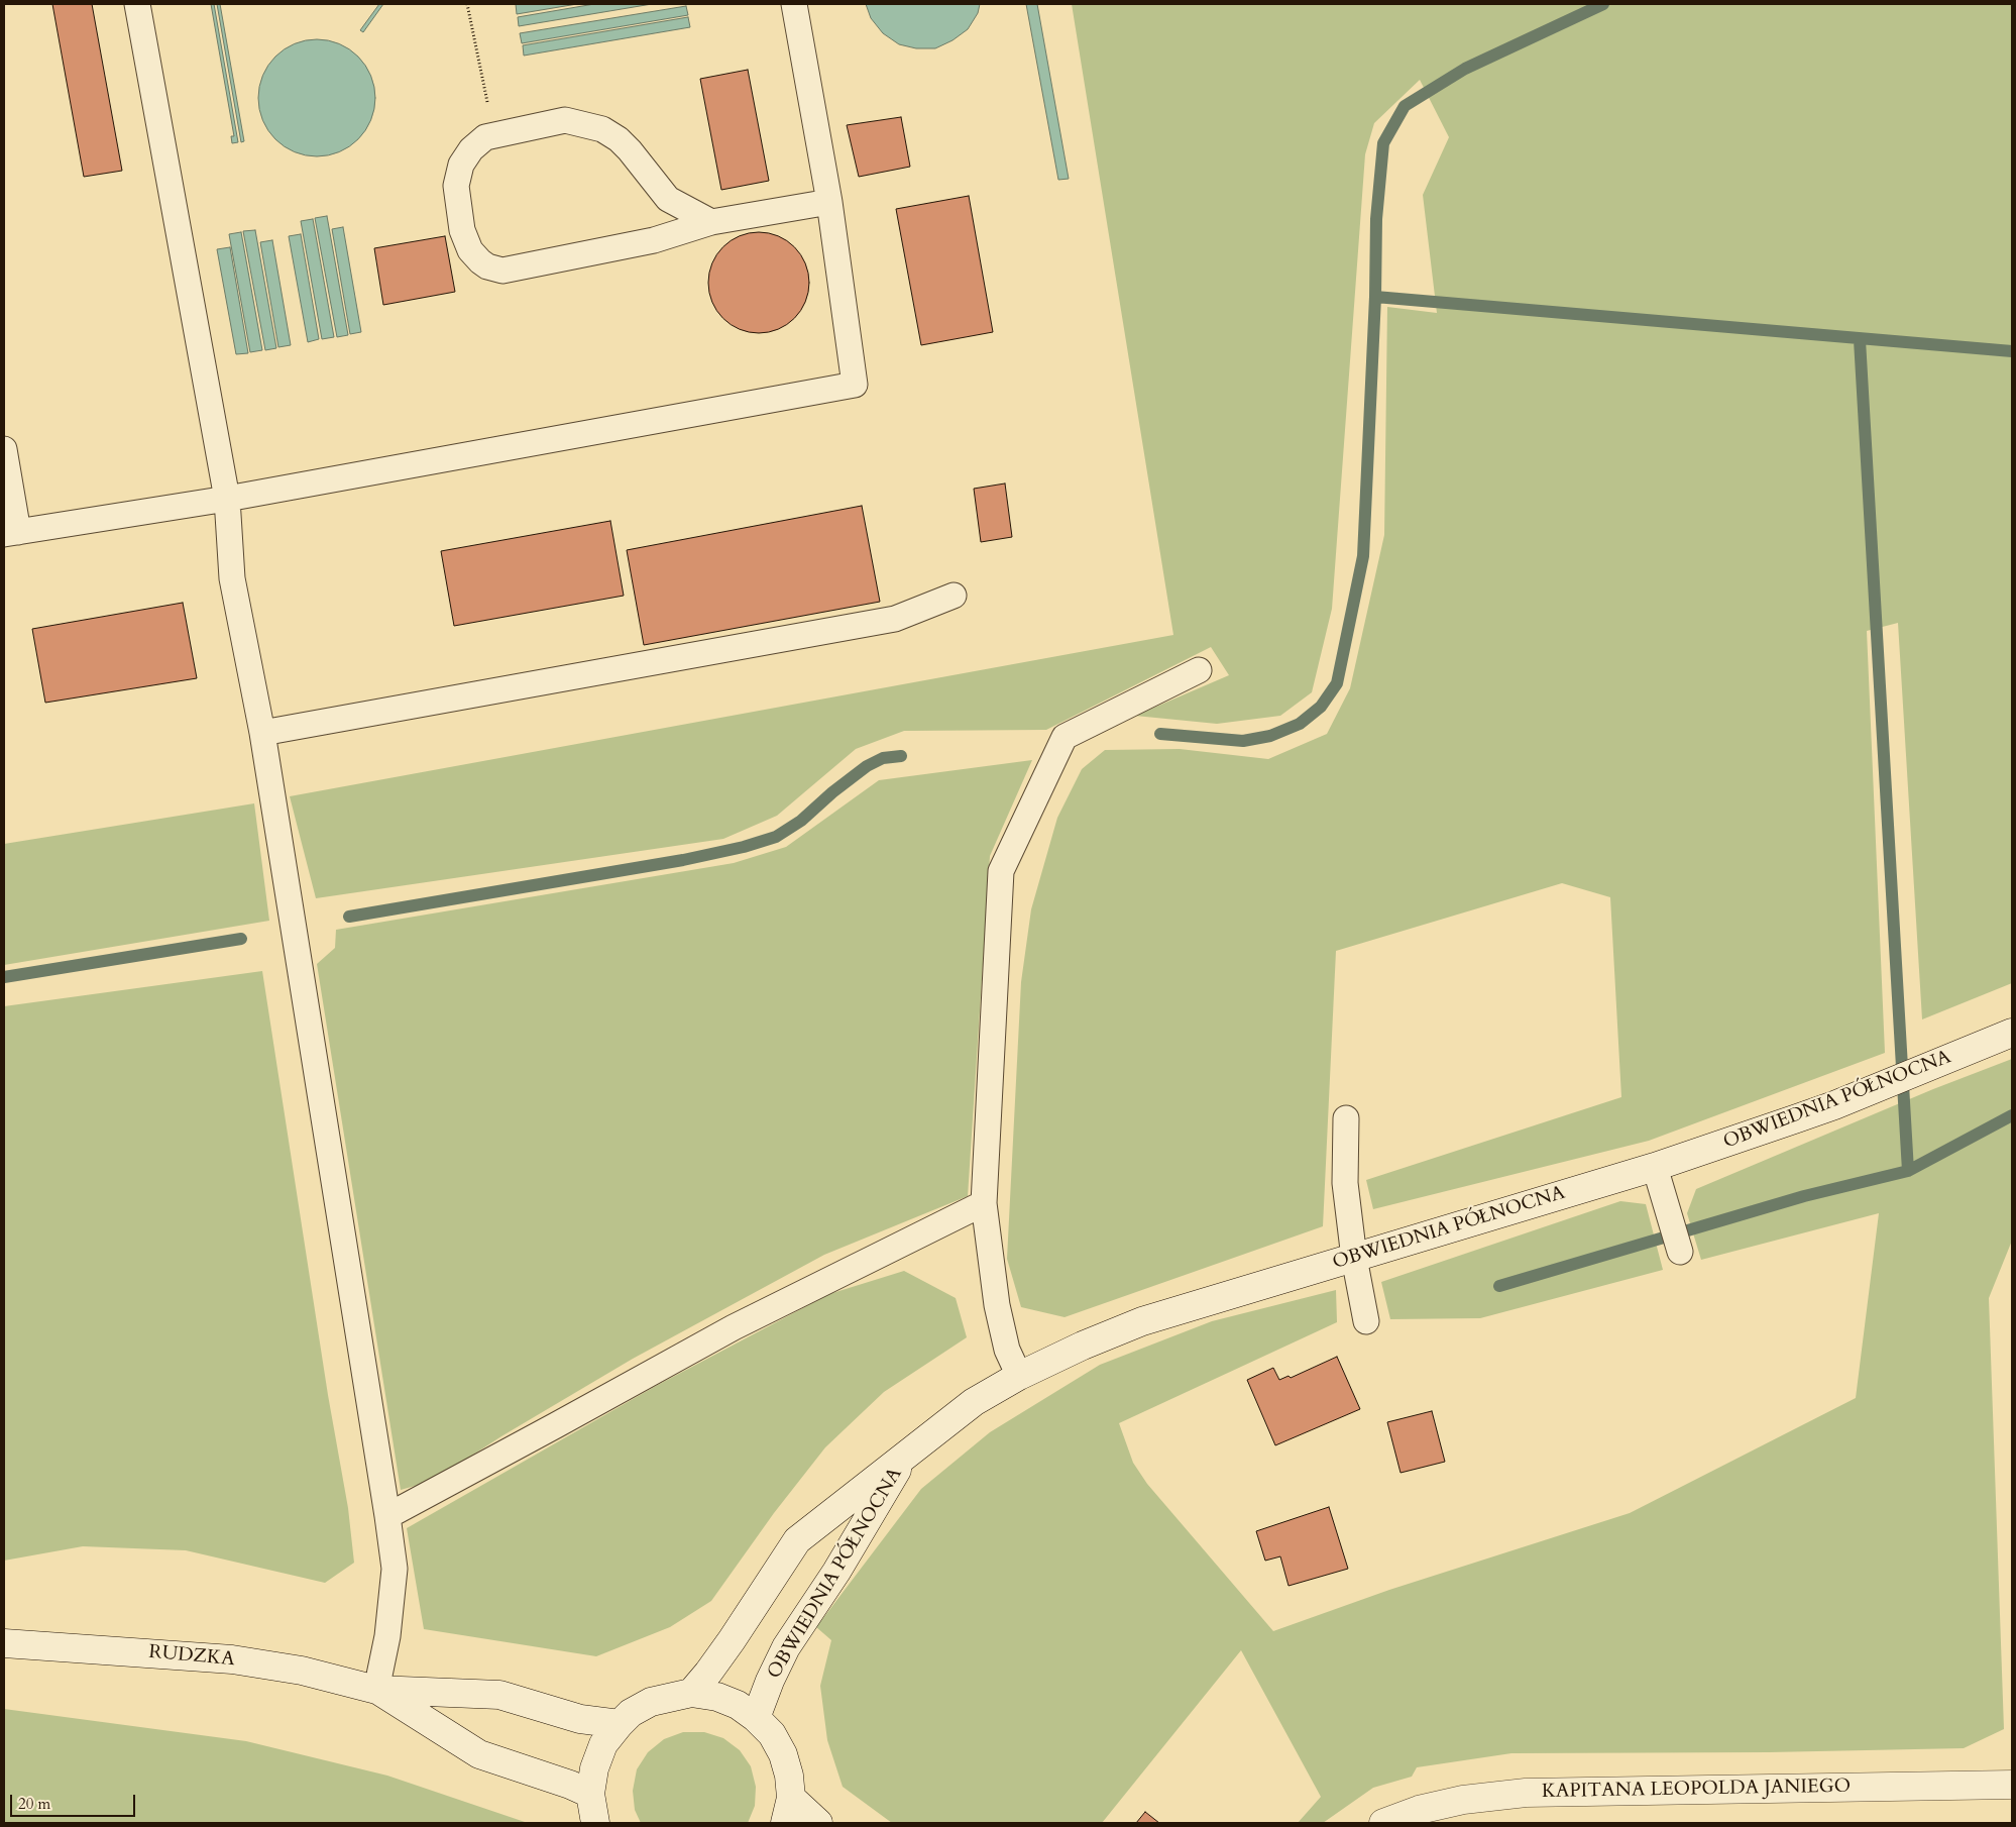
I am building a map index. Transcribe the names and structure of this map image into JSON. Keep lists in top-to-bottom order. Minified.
{"streets":{"main road":["OBWIEDNIA PÓŁNOCNA","RUDZKA","KAPITANA LEOPOLDA JANIEGO"]},"scale_bar":"20 m"}
